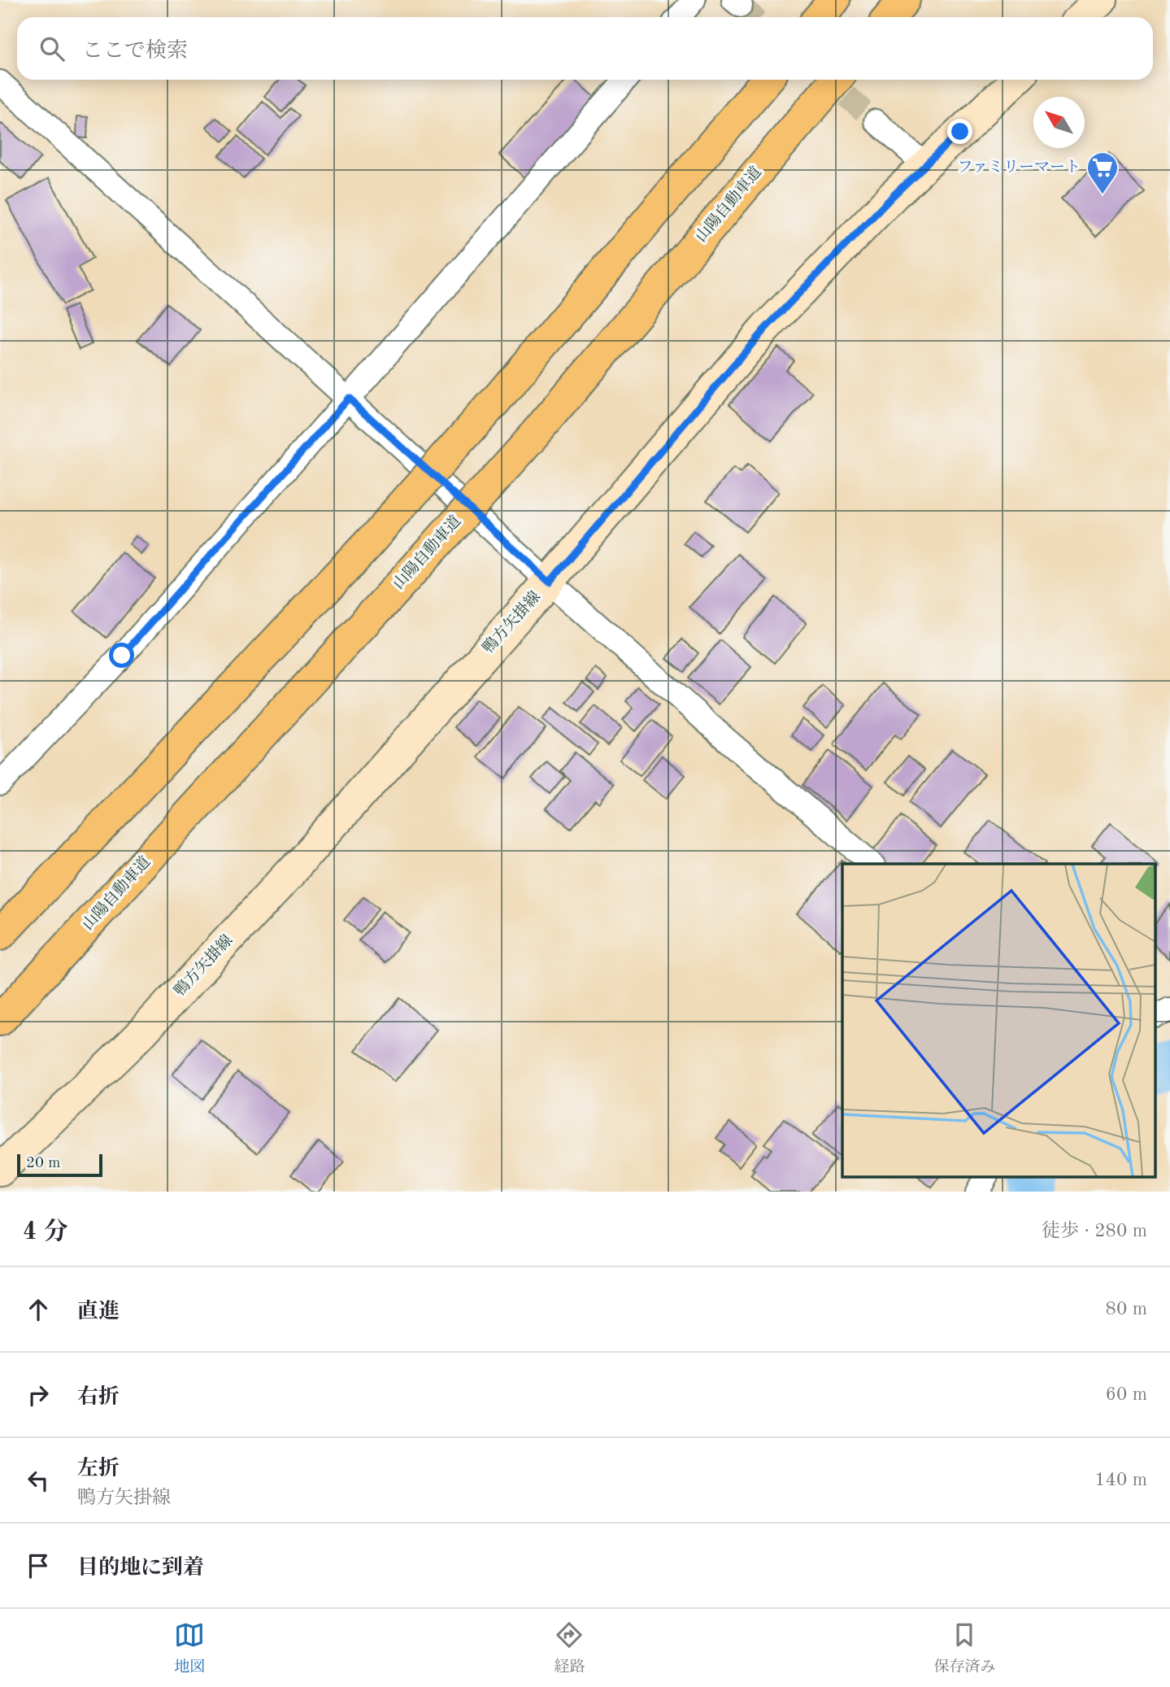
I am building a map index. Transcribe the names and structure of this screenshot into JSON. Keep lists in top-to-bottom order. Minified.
{"streets":{"highway":["山陽自動車道"],"main road":["鴨方矢掛線"]},"places":{"supermarket":["ファミリーマート"]},"scale_bar":"20 m","north":"top left","page":{"search":"ここで検索","scale":"20 m","heading":["4 分","徒歩 · 280 m"],"list":[["直進","80 m"],["右折","60 m"],["左折","鴨方矢掛線","140 m"],"目的地に到着"],"nav":["地図","経路","保存済み"]}}
